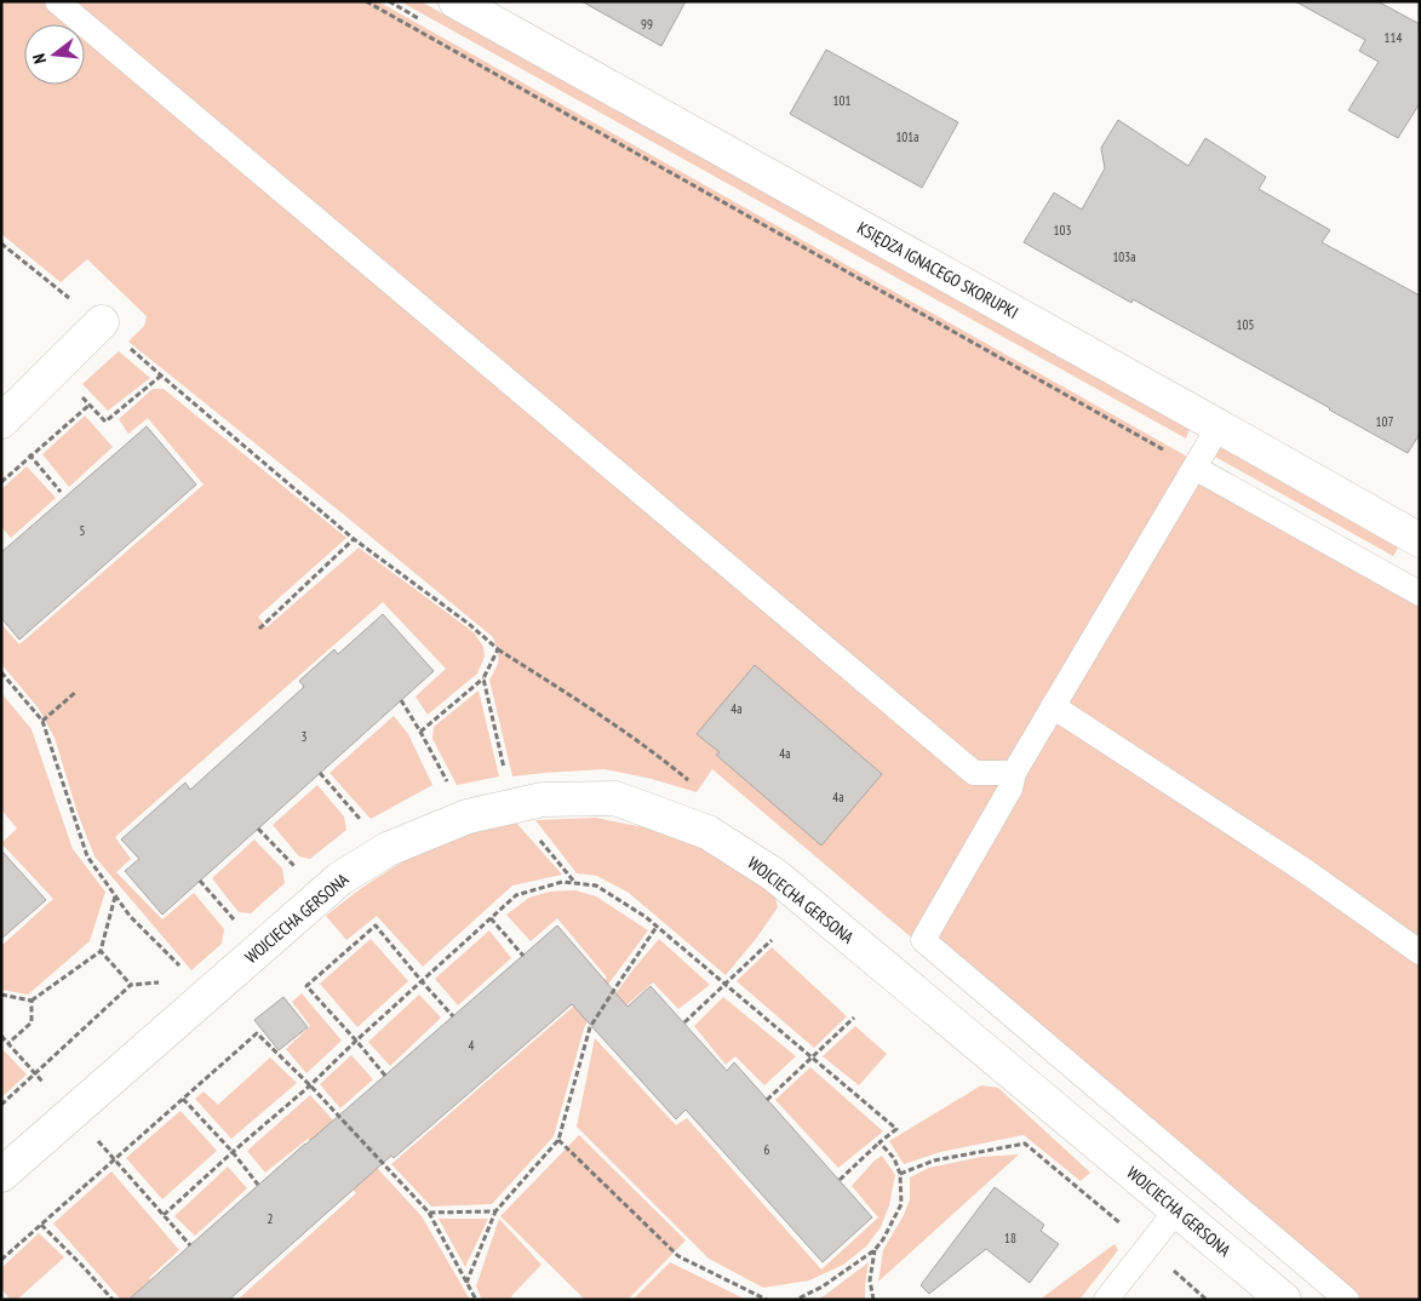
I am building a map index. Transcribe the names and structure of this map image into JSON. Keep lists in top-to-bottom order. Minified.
{"streets":{"street":["KSIĘDZA IGNACEGO SKORUPKI","WOJCIECHA GERSONA"]},"house_numbers":["99","114","101","101a","103","103a","105","107","5","4a","3","4a","4a","4","6","2","18"],"north":"left"}
